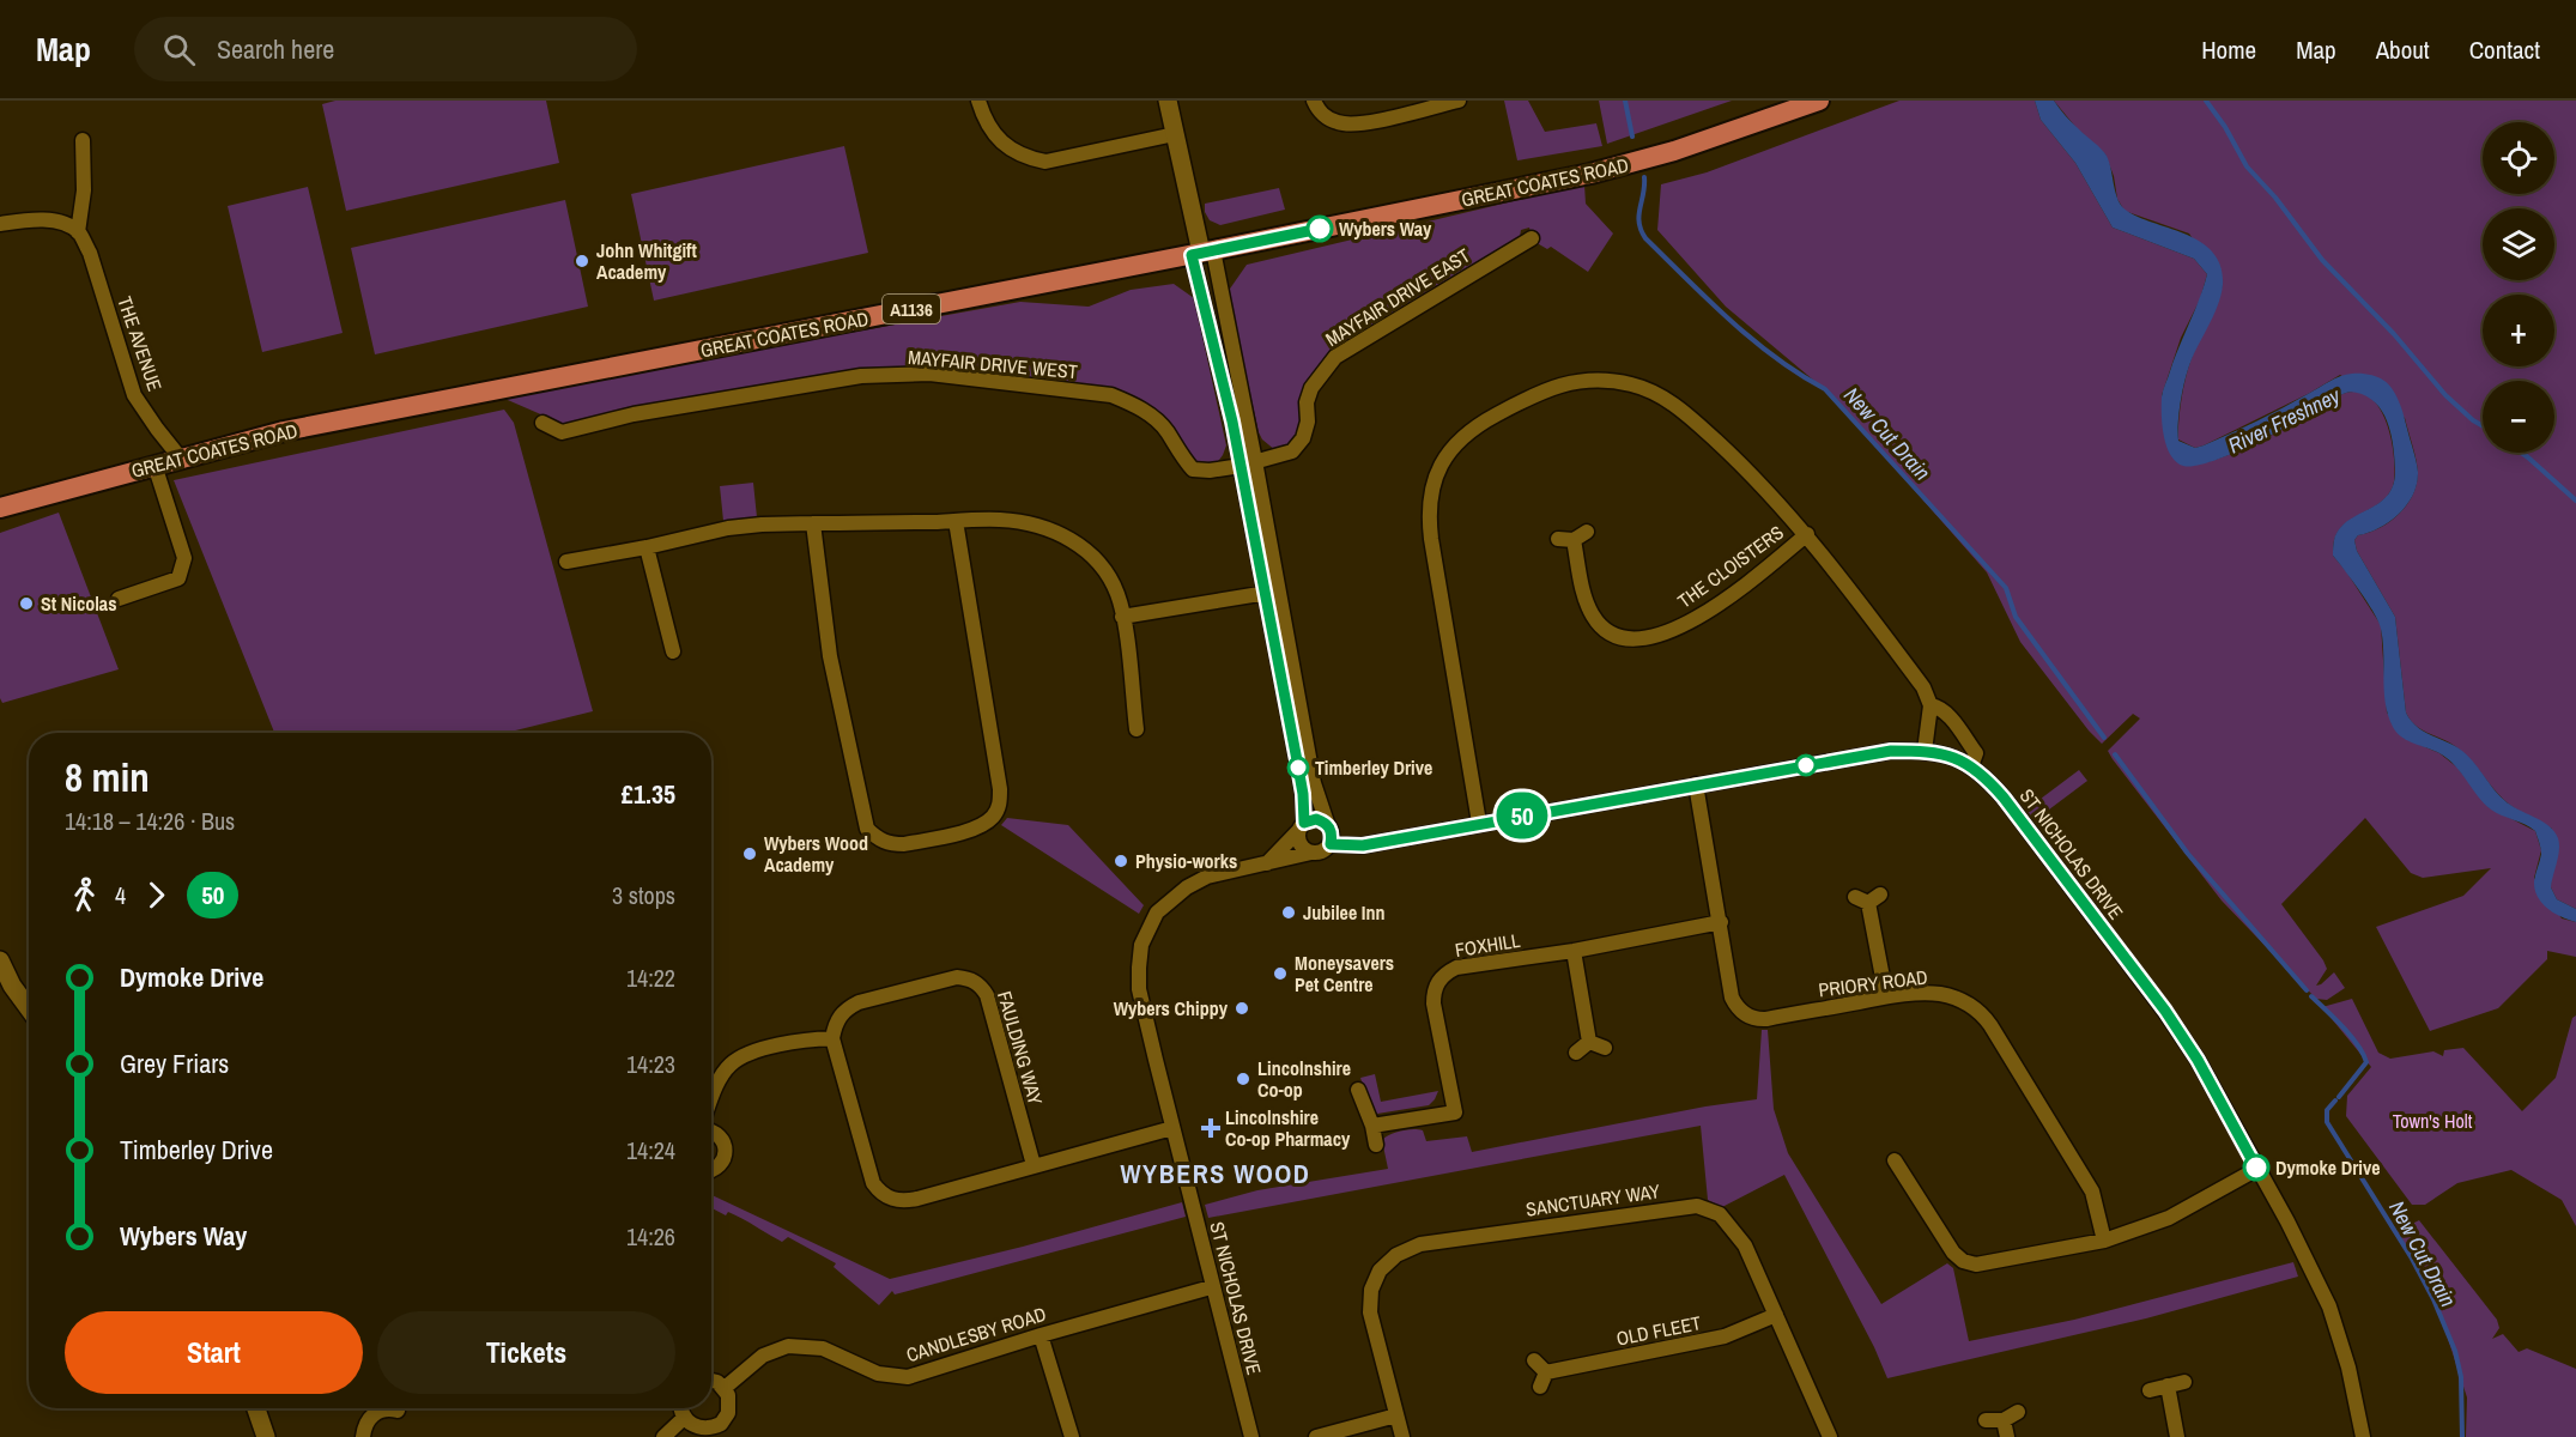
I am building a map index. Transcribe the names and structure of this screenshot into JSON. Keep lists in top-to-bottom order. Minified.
{"streets":{"main road":["GREAT COATES ROAD","A1136"],"street":["MAYFAIR DRIVE EAST","THE AVENUE","MAYFAIR DRIVE WEST","THE CLOISTERS","ST NICHOLAS DRIVE","FOXHILL","PRIORY ROAD","FAULDING WAY","SANCTUARY WAY","OLD FLEET","CANDLESBY ROAD"]},"crossings":[["GREAT COATES ROAD","THE AVENUE"],["MAYFAIR DRIVE EAST","MAYFAIR DRIVE WEST"],["ST NICHOLAS DRIVE","PRIORY ROAD"],["ST NICHOLAS DRIVE","CANDLESBY ROAD"],["FOXHILL","PRIORY ROAD"],["SANCTUARY WAY","OLD FLEET"]],"districts":["WYBERS WOOD"],"water":["River Freshney","New Cut Drain"],"parks":["Town's Holt"],"places":{"other":["Wybers Way","John Whitgift Academy","St Nicolas","Timberley Drive","Wybers Wood Academy","Physio-works","Jubilee Inn","Moneysavers Pet Centre","Wybers Chippy","Lincolnshire Co-op","Dymoke Drive"],"health":["Lincolnshire Co-op Pharmacy"]},"lines":["bus line 50"],"page":{"header":"Map","search":"Search here","nav":["Home","Map","About","Contact"],"on_map":"50","map_buttons":["+","−"],"heading":["8 min","14:18 – 14:26 · Bus","£1.35"],"legs":["4","50","3 stops"],"list":[{"name":"Dymoke Drive","value":"14:22"},{"name":"Grey Friars","value":"14:23"},{"name":"Timberley Drive","value":"14:24"},{"name":"Wybers Way","value":"14:26"}],"buttons":["Start","Tickets"]}}
